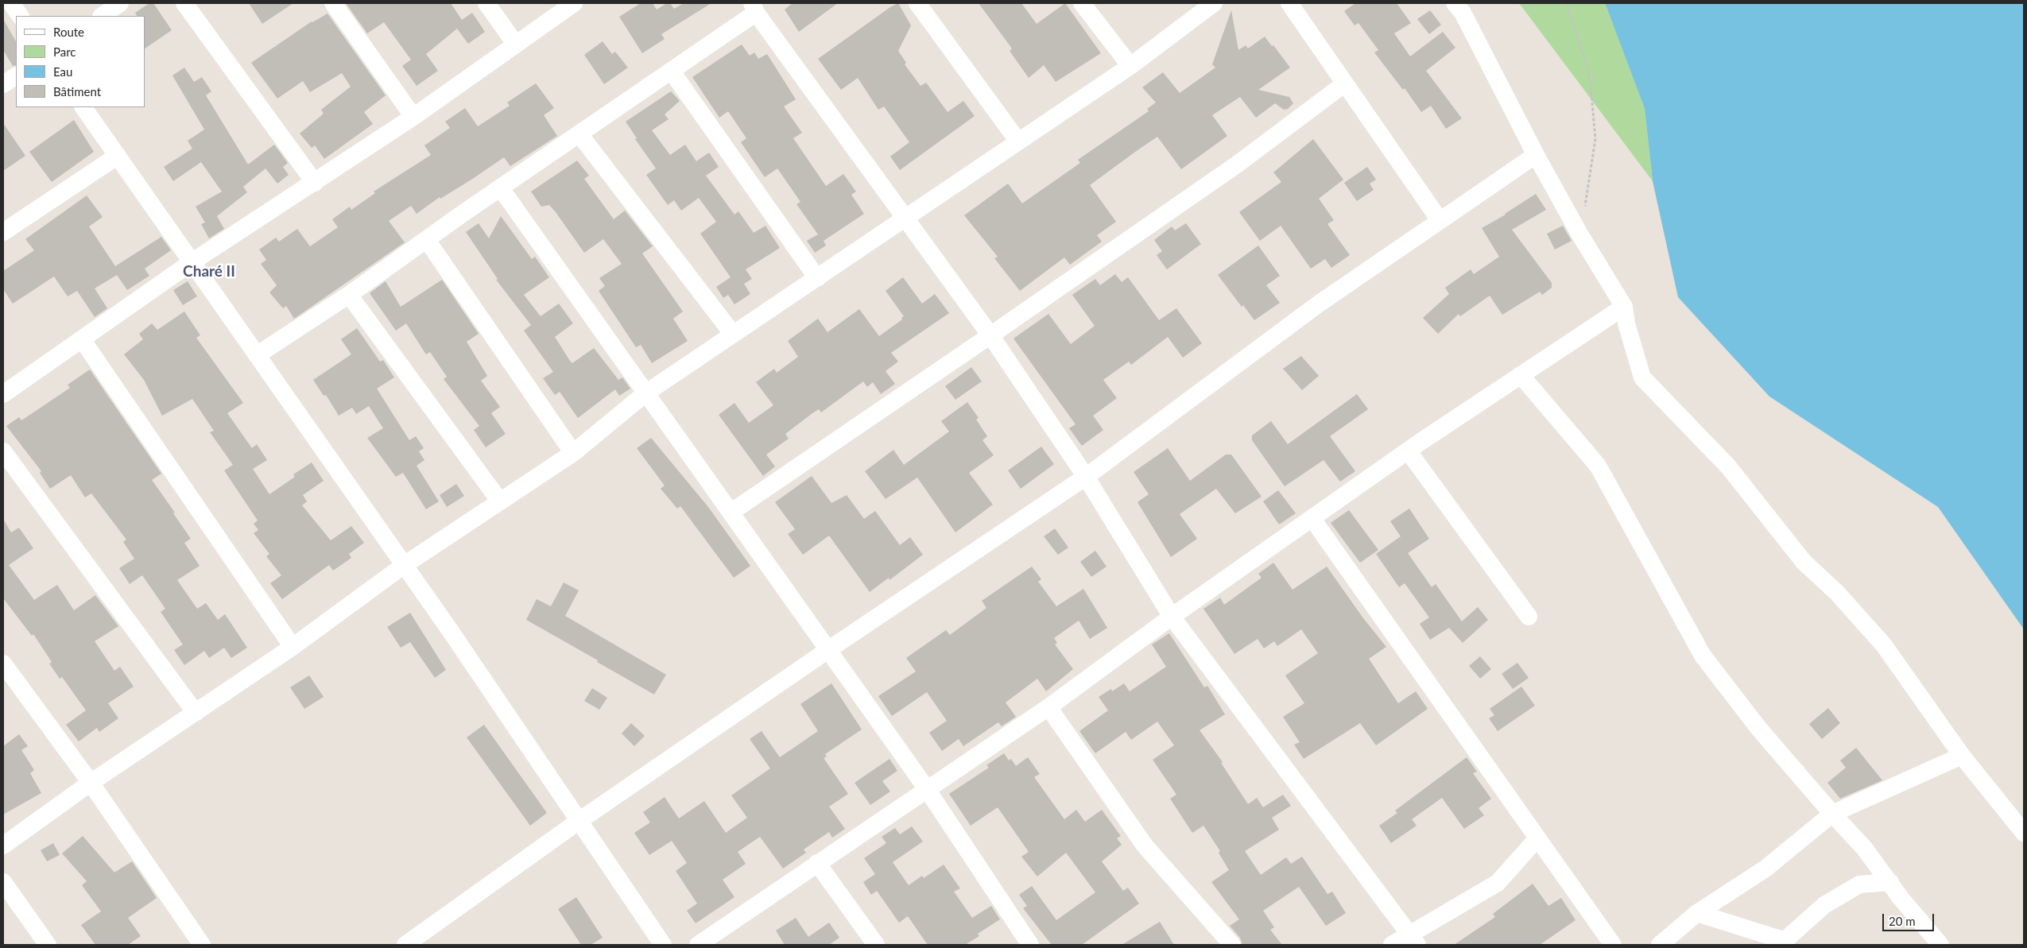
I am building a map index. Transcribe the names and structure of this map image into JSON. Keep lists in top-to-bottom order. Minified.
{"districts":["Charé II"],"legend":["Route","Parc","Eau","Bâtiment"],"scale_bar":"20 m"}
